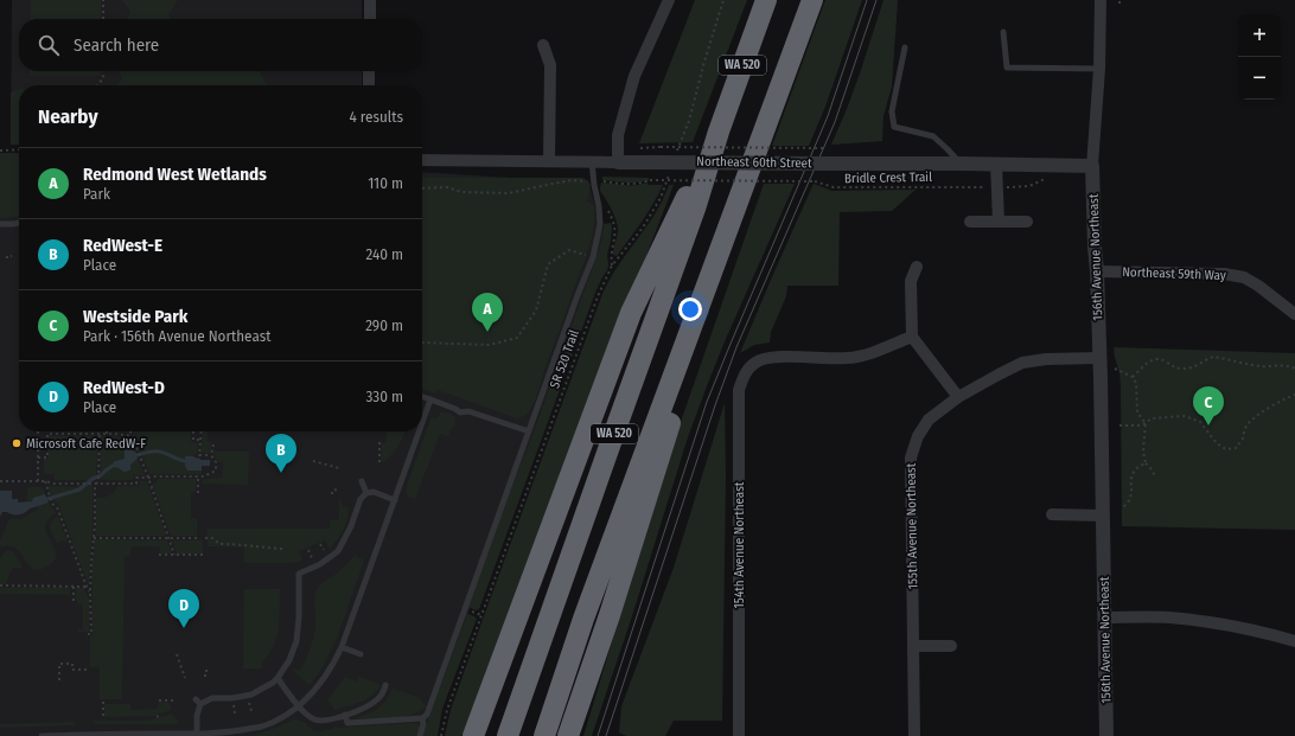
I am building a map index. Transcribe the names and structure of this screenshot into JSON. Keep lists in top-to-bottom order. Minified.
{"streets":{"highway":["WA 520"],"street":["Northeast 60th Street","156th Avenue Northeast","Northeast 59th Way","155th Avenue Northeast","154th Avenue Northeast"],"path":["Bridle Crest Trail","SR 520 Trail"]},"crossings":[["Northeast 60th Street","156th Avenue Northeast"],["156th Avenue Northeast","Northeast 59th Way"],["156th Avenue Northeast","155th Avenue Northeast"]],"places":["Microsoft Cafe RedW-F"],"page":{"map_buttons":["+","−"],"search":"Search here","heading":["Nearby","4 results"],"list":[{"mark":"A","name":"Redmond West Wetlands","note":"Park","value":"110 m"},{"mark":"B","name":"RedWest-E","note":"Place","value":"240 m"},{"mark":"C","name":"Westside Park","note":"Park · 156th Avenue Northeast","value":"290 m"},{"mark":"D","name":"RedWest-D","note":"Place","value":"330 m"}],"pins":["A","C","B","D"]}}
